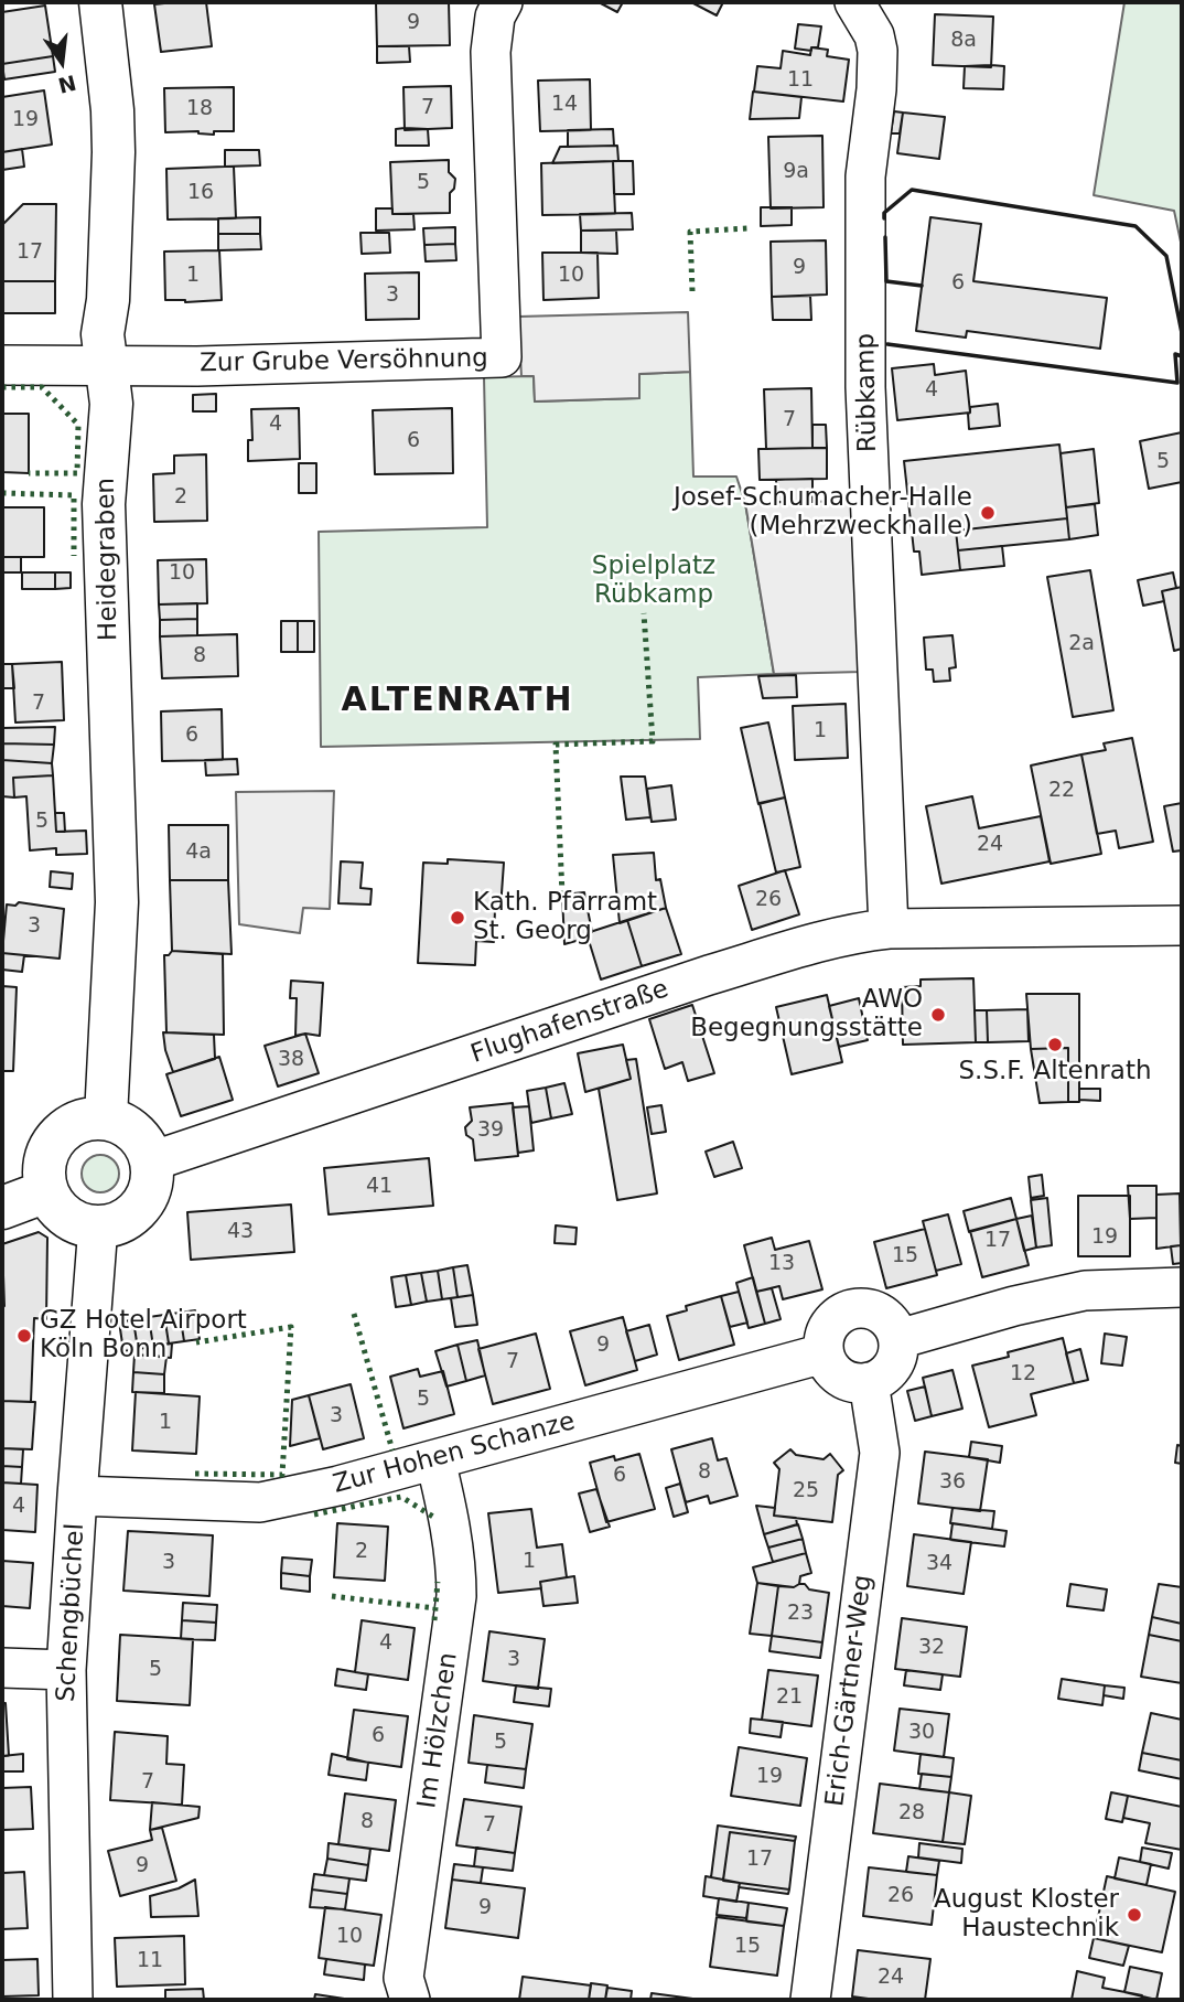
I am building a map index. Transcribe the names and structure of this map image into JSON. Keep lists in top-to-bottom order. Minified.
{"streets":{"main road":["Heidegraben"],"street":["Zur Grube Versöhnung","Rübkamp","Flughafenstraße","Zur Hohen Schanze","Schengbüchel","Erich-Gärtner-Weg","Im Hölzchen"]},"crossings":[["Zur Grube Versöhnung","Heidegraben"],["Rübkamp","Flughafenstraße"],["Heidegraben","Flughafenstraße"],["Heidegraben","Schengbüchel"],["Flughafenstraße","Schengbüchel"],["Zur Hohen Schanze","Schengbüchel"],["Zur Hohen Schanze","Erich-Gärtner-Weg"],["Zur Hohen Schanze","Im Hölzchen"]],"districts":["ALTENRATH"],"parks":["Spielplatz Rübkamp"],"places":["Josef-Schumacher-Halle (Mehrzweckhalle)","Kath. Pfarramt St. Georg","AWO Begegnungsstätte","S.S.F. Altenrath","GZ Hotel Airport Köln Bonn","August Kloster Haustechnik"],"house_numbers":["9","8a","11","14","7","18","19","9a","5","16","17","9","1","10","6","3","4","7","4","6","5","2","10","2a","8","7","1","6","22","5","24","4a","26","3","38","39","41","43","19","17","15","13","9","7","12","5","3","1","8","6","36","25","4","2","1","3","34","23","4","32","3","5","21","30","6","5","19","7","28","8","7","17","9","26","9","10","15","11","24"],"north":"bottom"}
